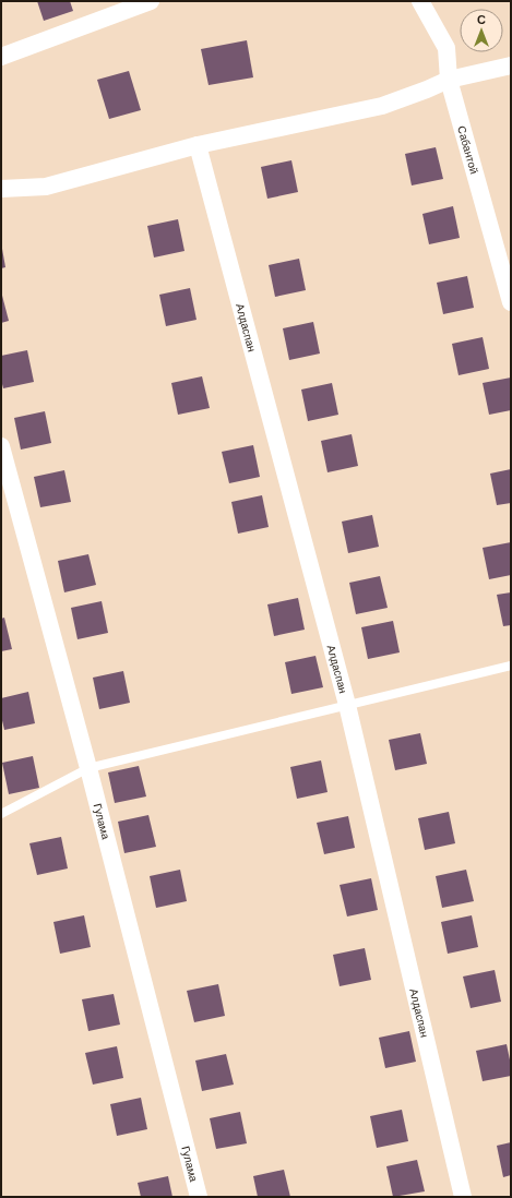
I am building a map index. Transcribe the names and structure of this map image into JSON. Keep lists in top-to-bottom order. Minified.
{"streets":{"street":["Сабантой","Алдаспан","Гулама"]},"north":"top"}
